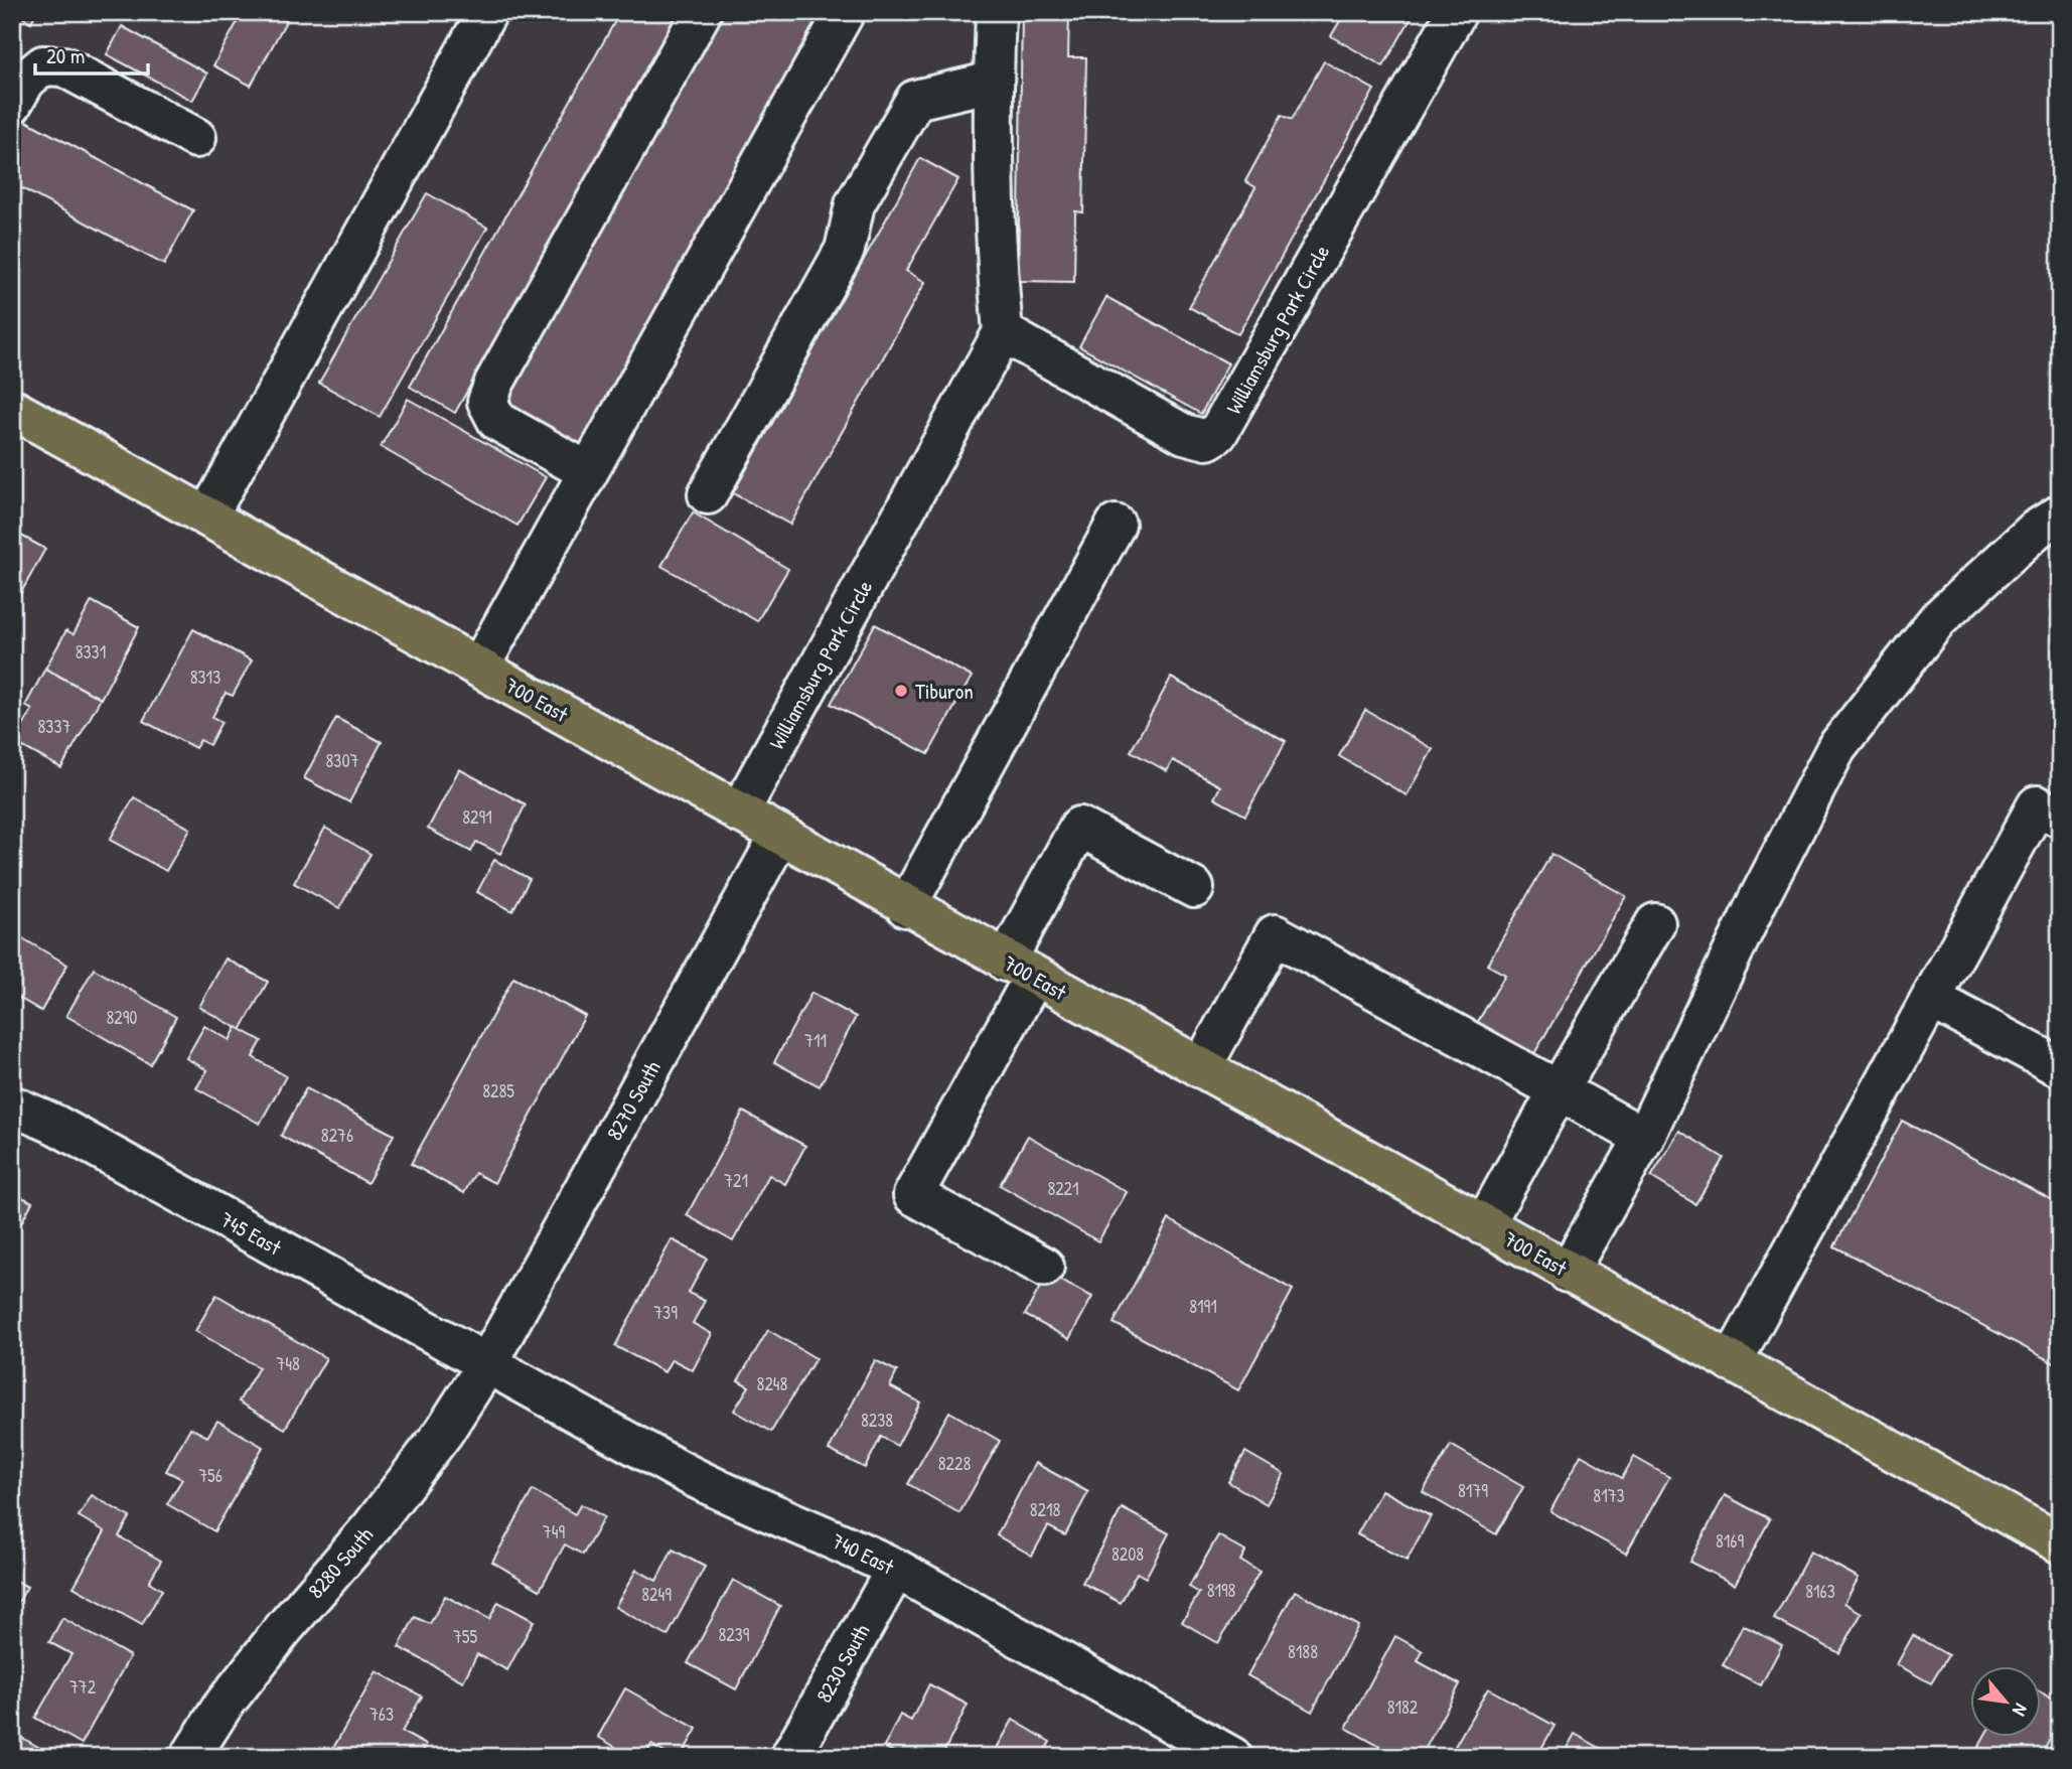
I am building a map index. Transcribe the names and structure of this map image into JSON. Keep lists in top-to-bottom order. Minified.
{"streets":{"main road":["700 East"],"street":["Williamsburg Park Circle","8270 South","745 East","740 East","8280 South","8230 South"]},"crossings":[["Williamsburg Park Circle","700 East"],["700 East","8270 South"],["8270 South","745 East"],["8270 South","740 East"],["8270 South","8280 South"],["745 East","740 East"],["745 East","8280 South"],["740 East","8280 South"],["740 East","8230 South"]],"places":["Tiburon"],"house_numbers":["8331","8313","8337","8307","8291","8290","711","8285","8276","721","8221","8191","739","748","8248","8238","8228","756","8179","8173","8218","749","8169","8208","8198","8163","8249","8239","755","8188","772","8182","763"],"scale_bar":"20 m","north":"bottom right"}
